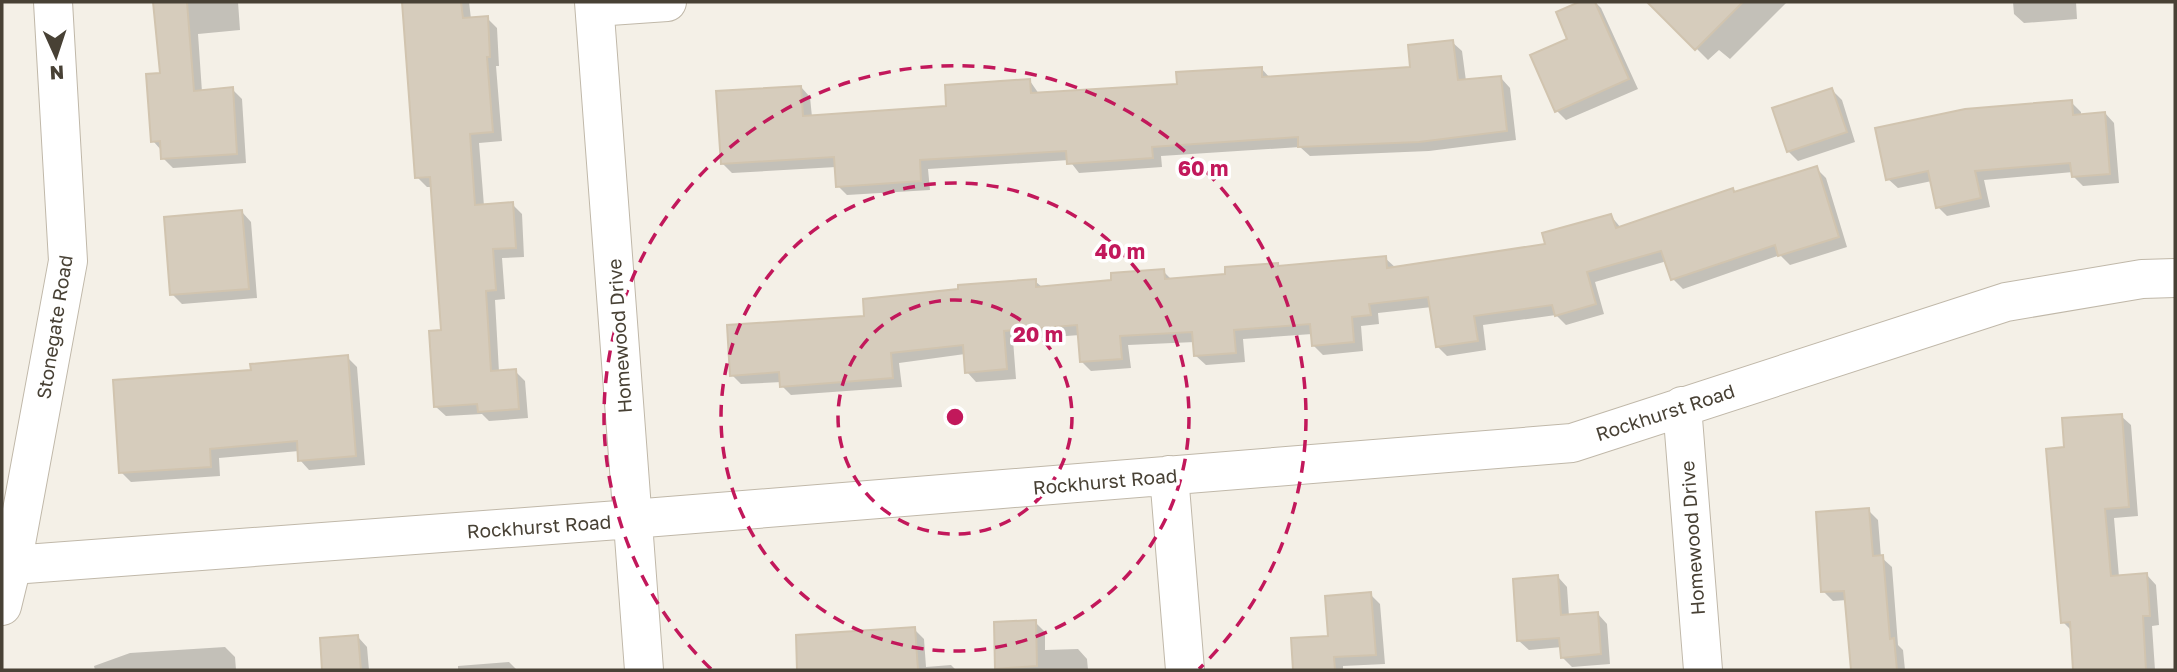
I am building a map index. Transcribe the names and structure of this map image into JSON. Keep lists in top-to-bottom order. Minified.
{"streets":{"street":["Stonegate Road","Homewood Drive","Rockhurst Road"]},"crossings":[["Stonegate Road","Rockhurst Road"],["Homewood Drive","Rockhurst Road"]],"north":"bottom","rings":["60 m","40 m","20 m"]}
